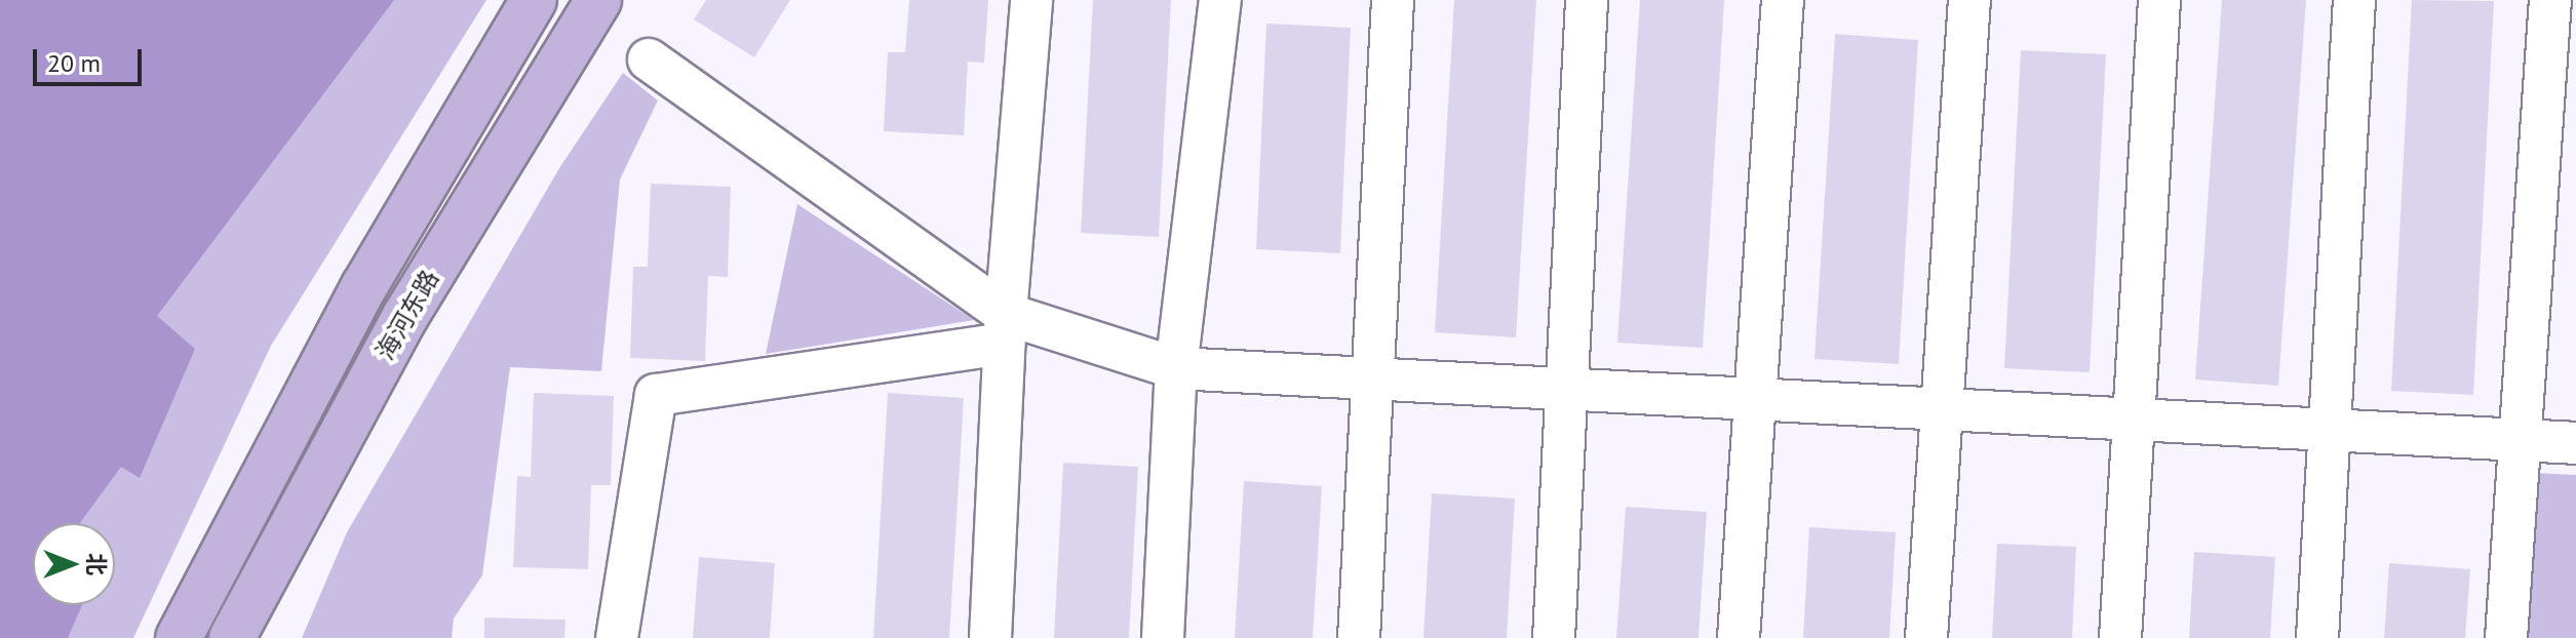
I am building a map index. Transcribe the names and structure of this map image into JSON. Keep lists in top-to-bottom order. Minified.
{"streets":{"main road":["海河东路"]},"scale_bar":"20 m","north":"right"}
